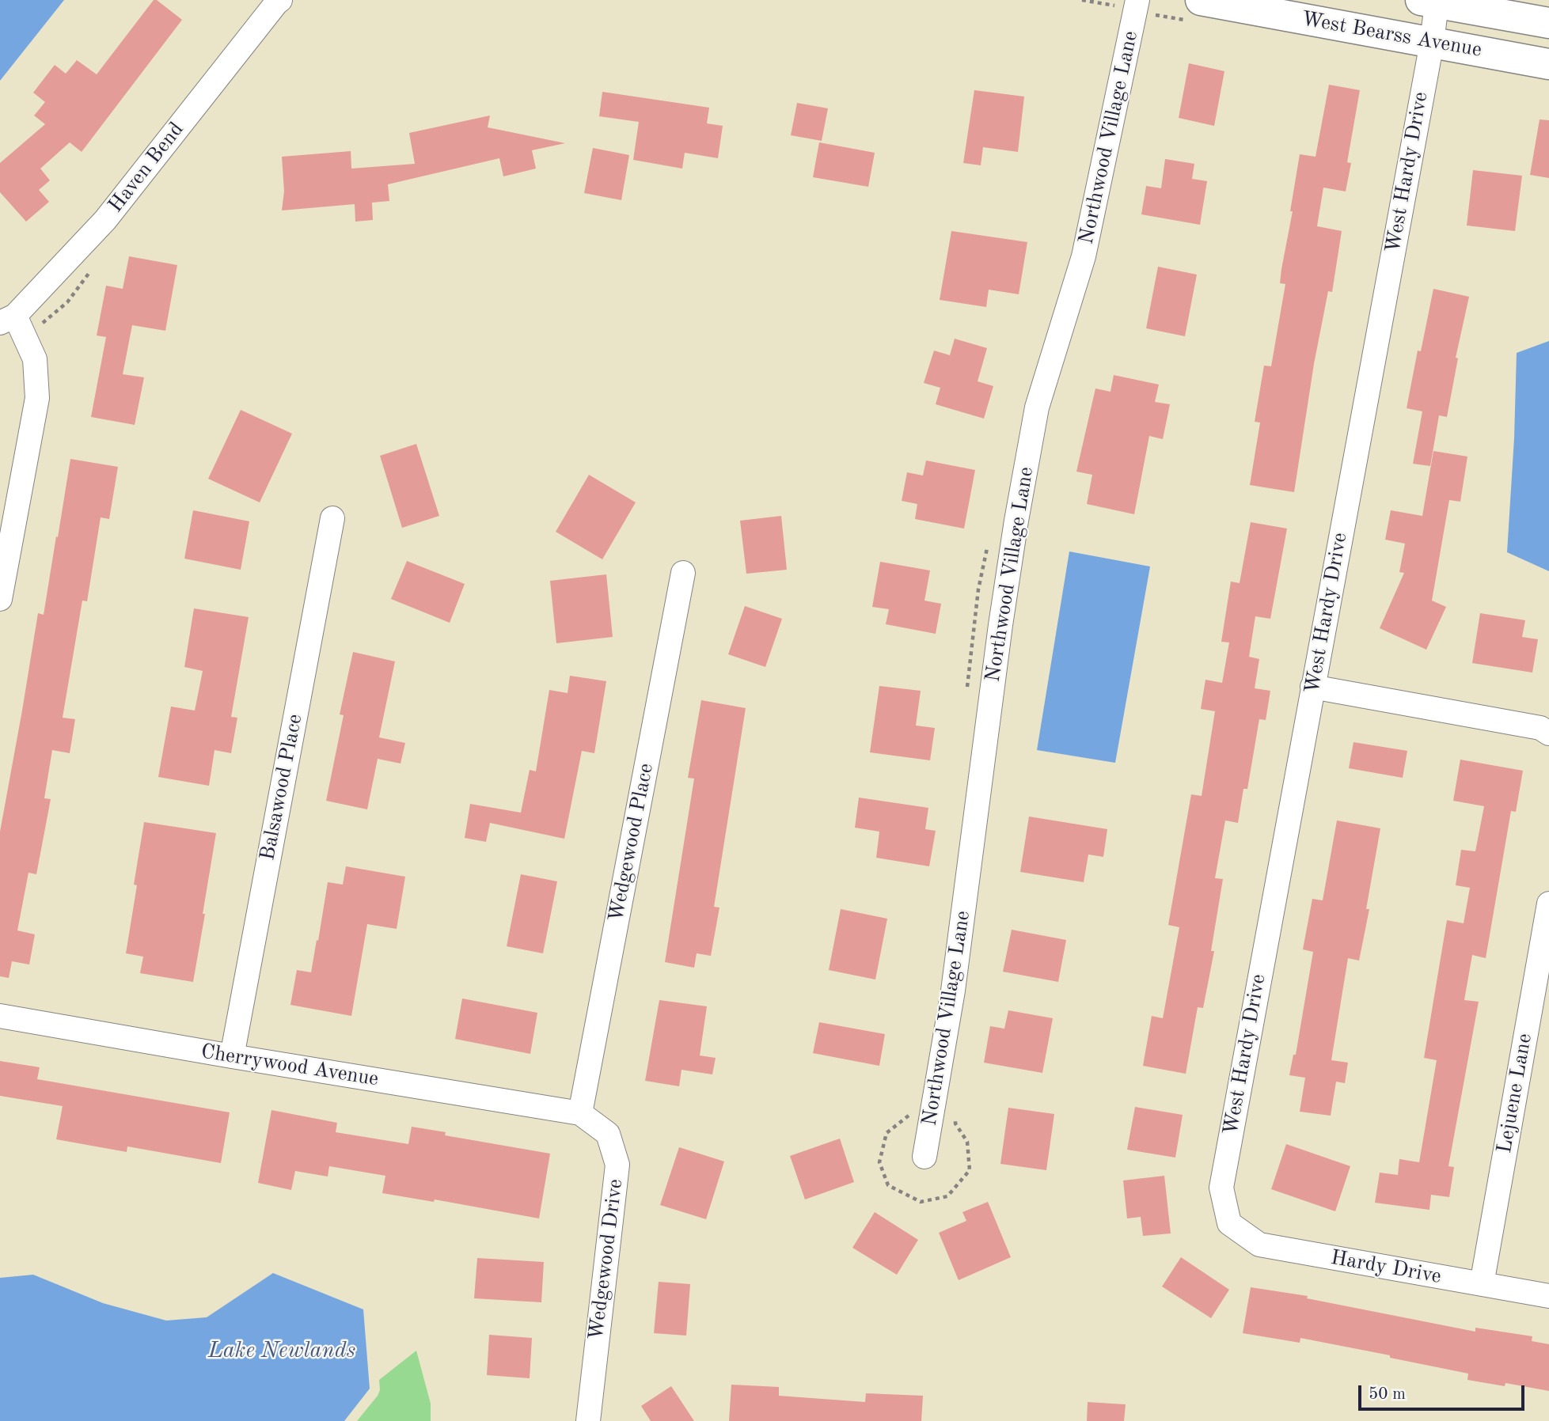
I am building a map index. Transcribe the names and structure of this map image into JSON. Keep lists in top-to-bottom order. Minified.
{"streets":{"main road":["West Bearss Avenue"],"street":["Northwood Village Lane","Haven Bend","West Hardy Drive","Balsawood Place","Wedgewood Place","Cherrywood Avenue","Lejuene Lane","Wedgewood Drive","Hardy Drive"]},"crossings":[["West Bearss Avenue","West Hardy Drive"],["West Hardy Drive","Hardy Drive"],["Balsawood Place","Cherrywood Avenue"],["Wedgewood Place","Cherrywood Avenue"],["Wedgewood Place","Wedgewood Drive"],["Cherrywood Avenue","Wedgewood Drive"],["Lejuene Lane","Hardy Drive"]],"water":["Lake Newlands"],"scale_bar":"50 m"}
